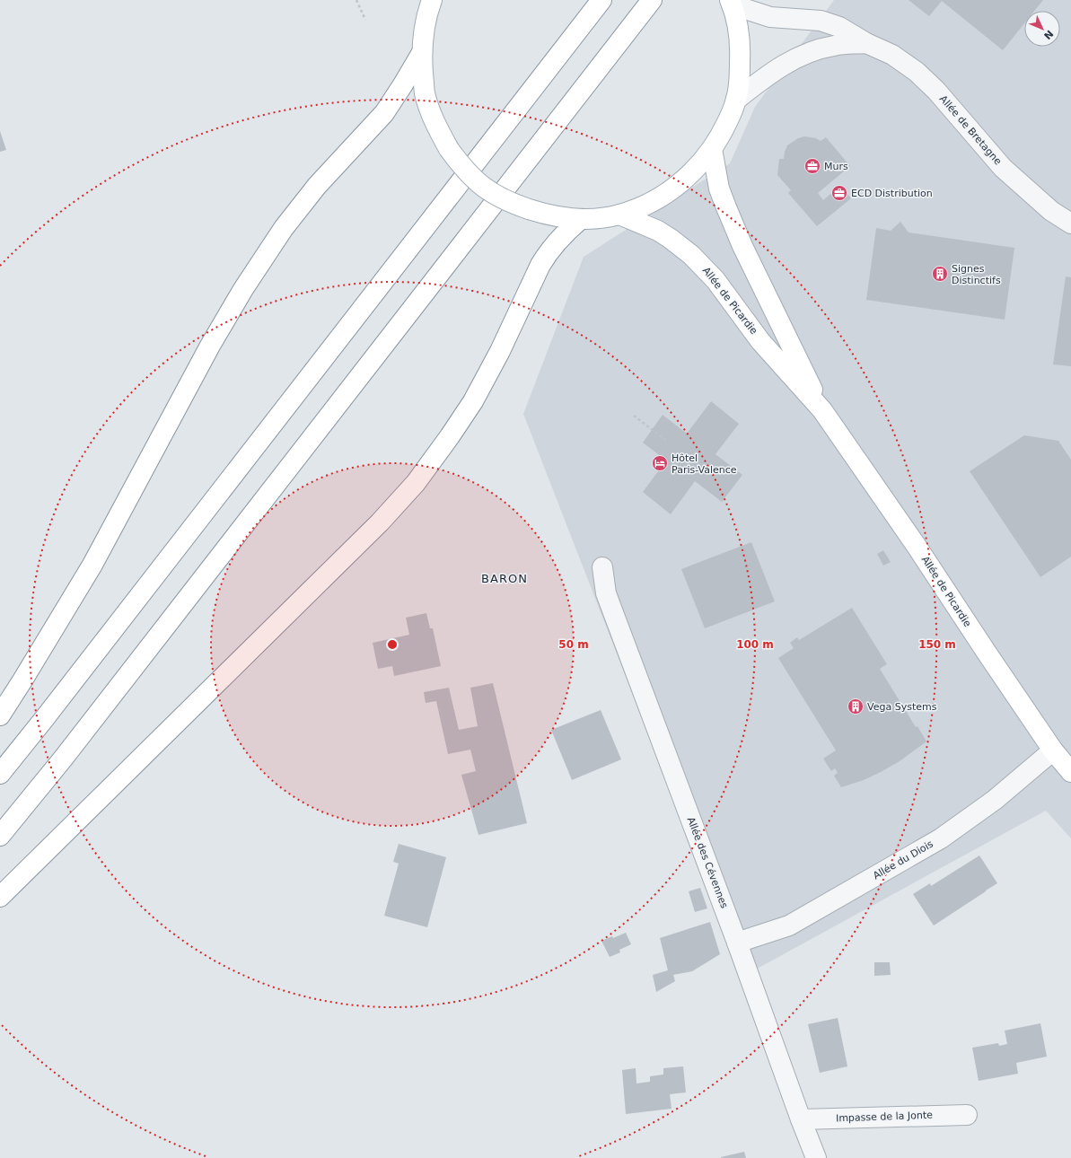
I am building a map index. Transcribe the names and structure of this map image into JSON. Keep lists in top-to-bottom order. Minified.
{"streets":{"main road":["Allée de Picardie"],"street":["Allée de Bretagne","Allée du Diois","Allée des Cévennes","Impasse de la Jonte"]},"crossings":[["Allée de Picardie","Allée du Diois"],["Allée du Diois","Allée des Cévennes"],["Allée des Cévennes","Impasse de la Jonte"]],"districts":["BARON"],"places":{"office":["Murs","ECD Distribution"],"building":["Signes Distinctifs","Vega Systems"],"hotel":["Hôtel Paris-Valence"]},"north":"bottom right","rings":["50 m","100 m","150 m"]}
